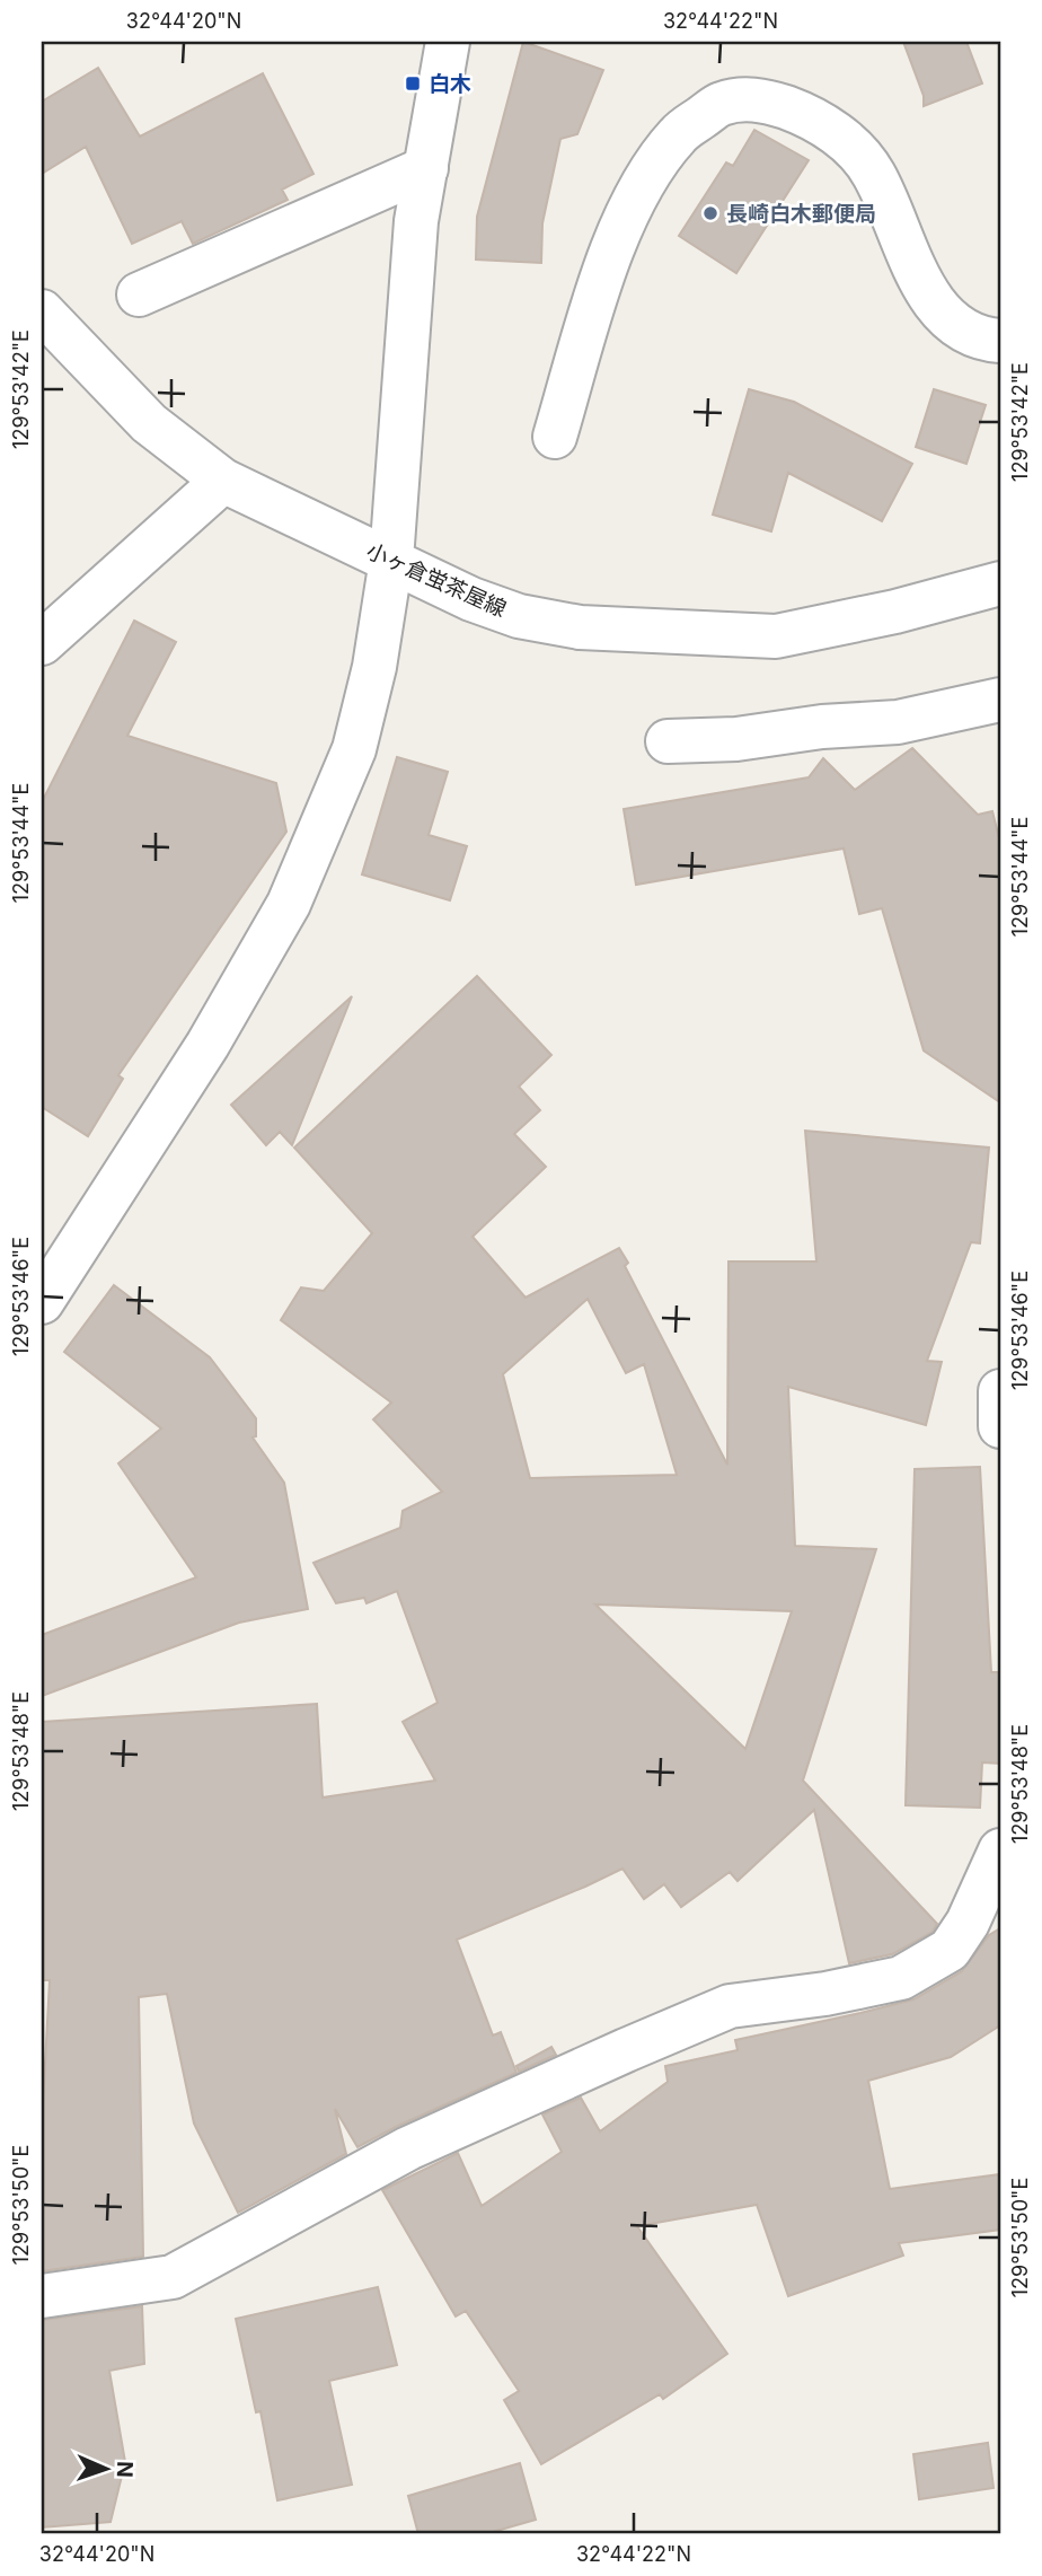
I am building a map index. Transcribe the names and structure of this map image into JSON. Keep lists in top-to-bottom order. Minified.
{"streets":{"street":["小ヶ倉蛍茶屋線"]},"places":{"transit":["白木"],"other":["長崎白木郵便局"]},"north":"right","coordinates":["32°44'20\"N","32°44'22\"N","129°53'42\"E","129°53'44\"E","129°53'46\"E","129°53'48\"E","129°53'50\"E"]}
